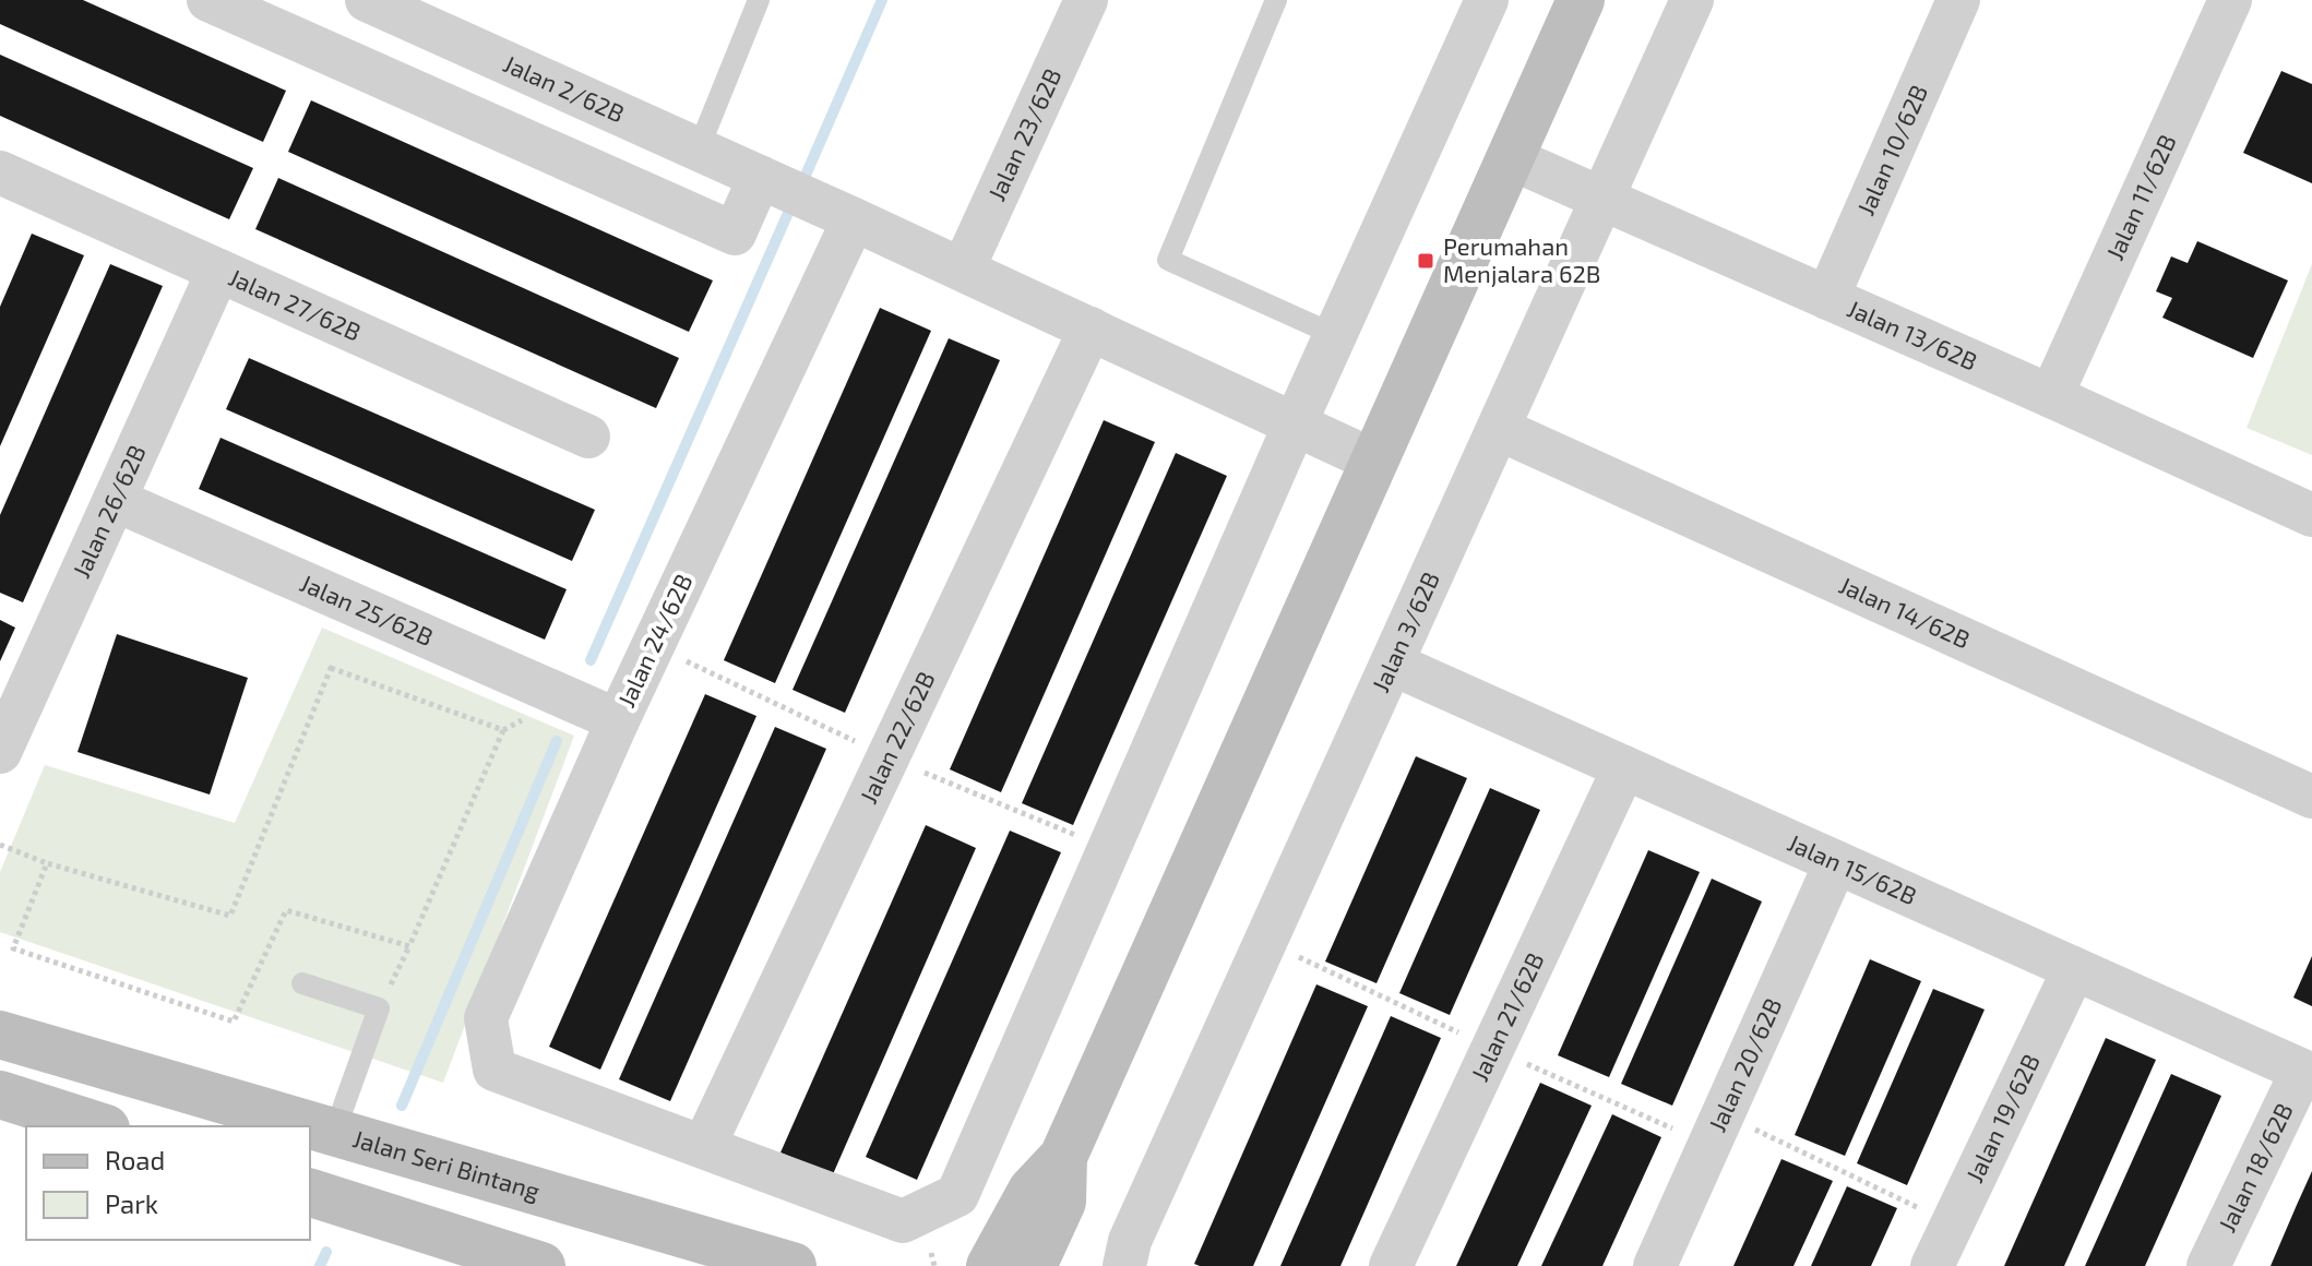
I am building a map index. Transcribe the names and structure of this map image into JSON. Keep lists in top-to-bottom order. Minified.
{"streets":{"street":["Jalan 2/62B","Jalan 23/62B","Jalan 10/62B","Jalan 11/62B","Jalan 27/62B","Jalan 13/62B","Jalan 26/62B","Jalan 25/62B","Jalan 14/62B","Jalan 3/62B","Jalan 24/62B","Jalan 22/62B","Jalan 15/62B","Jalan 21/62B","Jalan 20/62B","Jalan 19/62B","Jalan Seri Bintang","Jalan 18/62B"]},"crossings":[["Jalan 2/62B","Jalan 23/62B"],["Jalan 2/62B","Jalan 24/62B"],["Jalan 2/62B","Jalan 22/62B"],["Jalan 10/62B","Jalan 13/62B"],["Jalan 11/62B","Jalan 13/62B"],["Jalan 27/62B","Jalan 26/62B"],["Jalan 13/62B","Jalan 3/62B"],["Jalan 26/62B","Jalan 25/62B"],["Jalan 25/62B","Jalan 24/62B"],["Jalan 14/62B","Jalan 3/62B"],["Jalan 3/62B","Jalan 15/62B"],["Jalan 24/62B","Jalan 22/62B"],["Jalan 15/62B","Jalan 21/62B"],["Jalan 15/62B","Jalan 20/62B"],["Jalan 15/62B","Jalan 19/62B"],["Jalan 15/62B","Jalan 18/62B"]],"places":{"transit":["Perumahan Menjalara 62B"]},"legend":["Road","Park"]}
